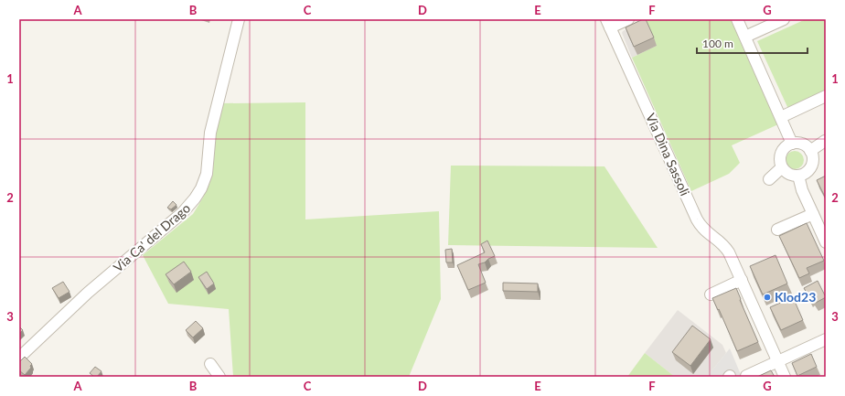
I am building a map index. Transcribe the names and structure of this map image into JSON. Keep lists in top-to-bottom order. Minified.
{"streets":{"street":["Via Dina Sassoli","Via Ca' del Drago"]},"places":["Klod23"],"scale_bar":"100 m","grid":{"columns":["A","B","C","D","E","F","G"],"rows":["1","2","3"]}}
